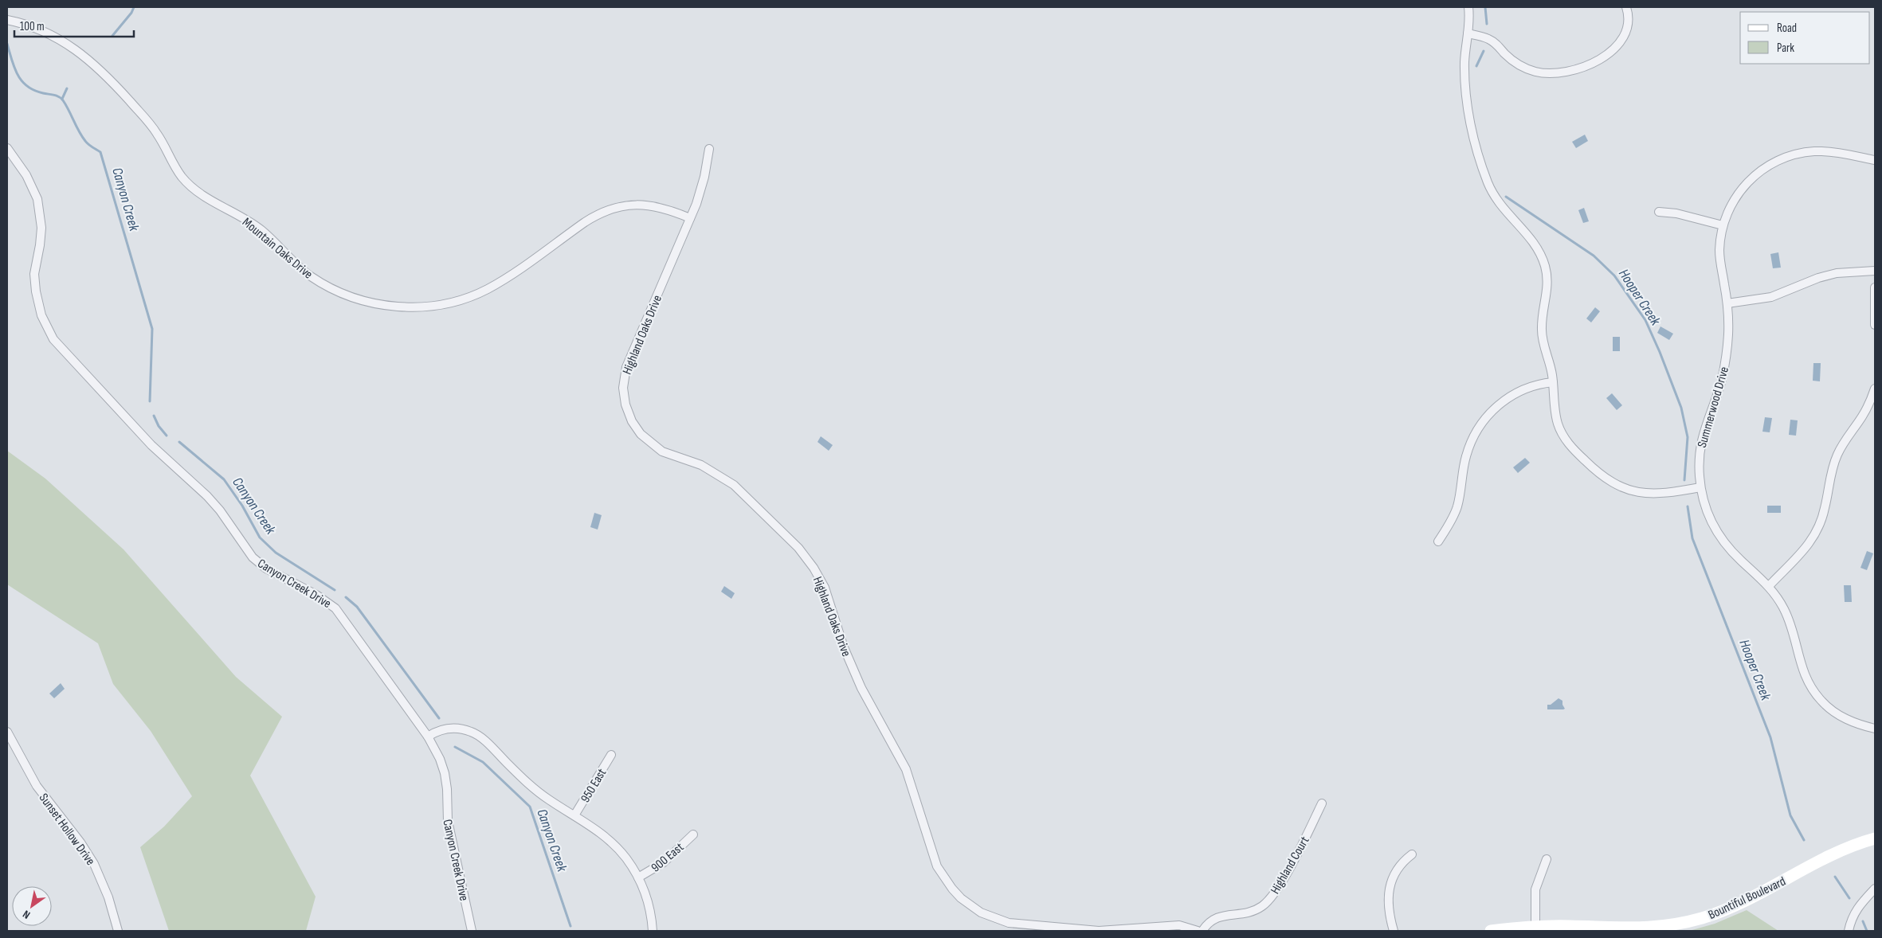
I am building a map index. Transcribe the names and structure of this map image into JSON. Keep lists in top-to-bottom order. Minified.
{"streets":{"main road":["Bountiful Boulevard"],"street":["Mountain Oaks Drive","Highland Oaks Drive","Summerwood Drive","Canyon Creek Drive","950 East","Sunset Hollow Drive","900 East","Highland Court"]},"crossings":[["Mountain Oaks Drive","Highland Oaks Drive"]],"water":["Canyon Creek","Hooper Creek"],"legend":["Road","Park"],"scale_bar":"100 m","north":"bottom left"}
